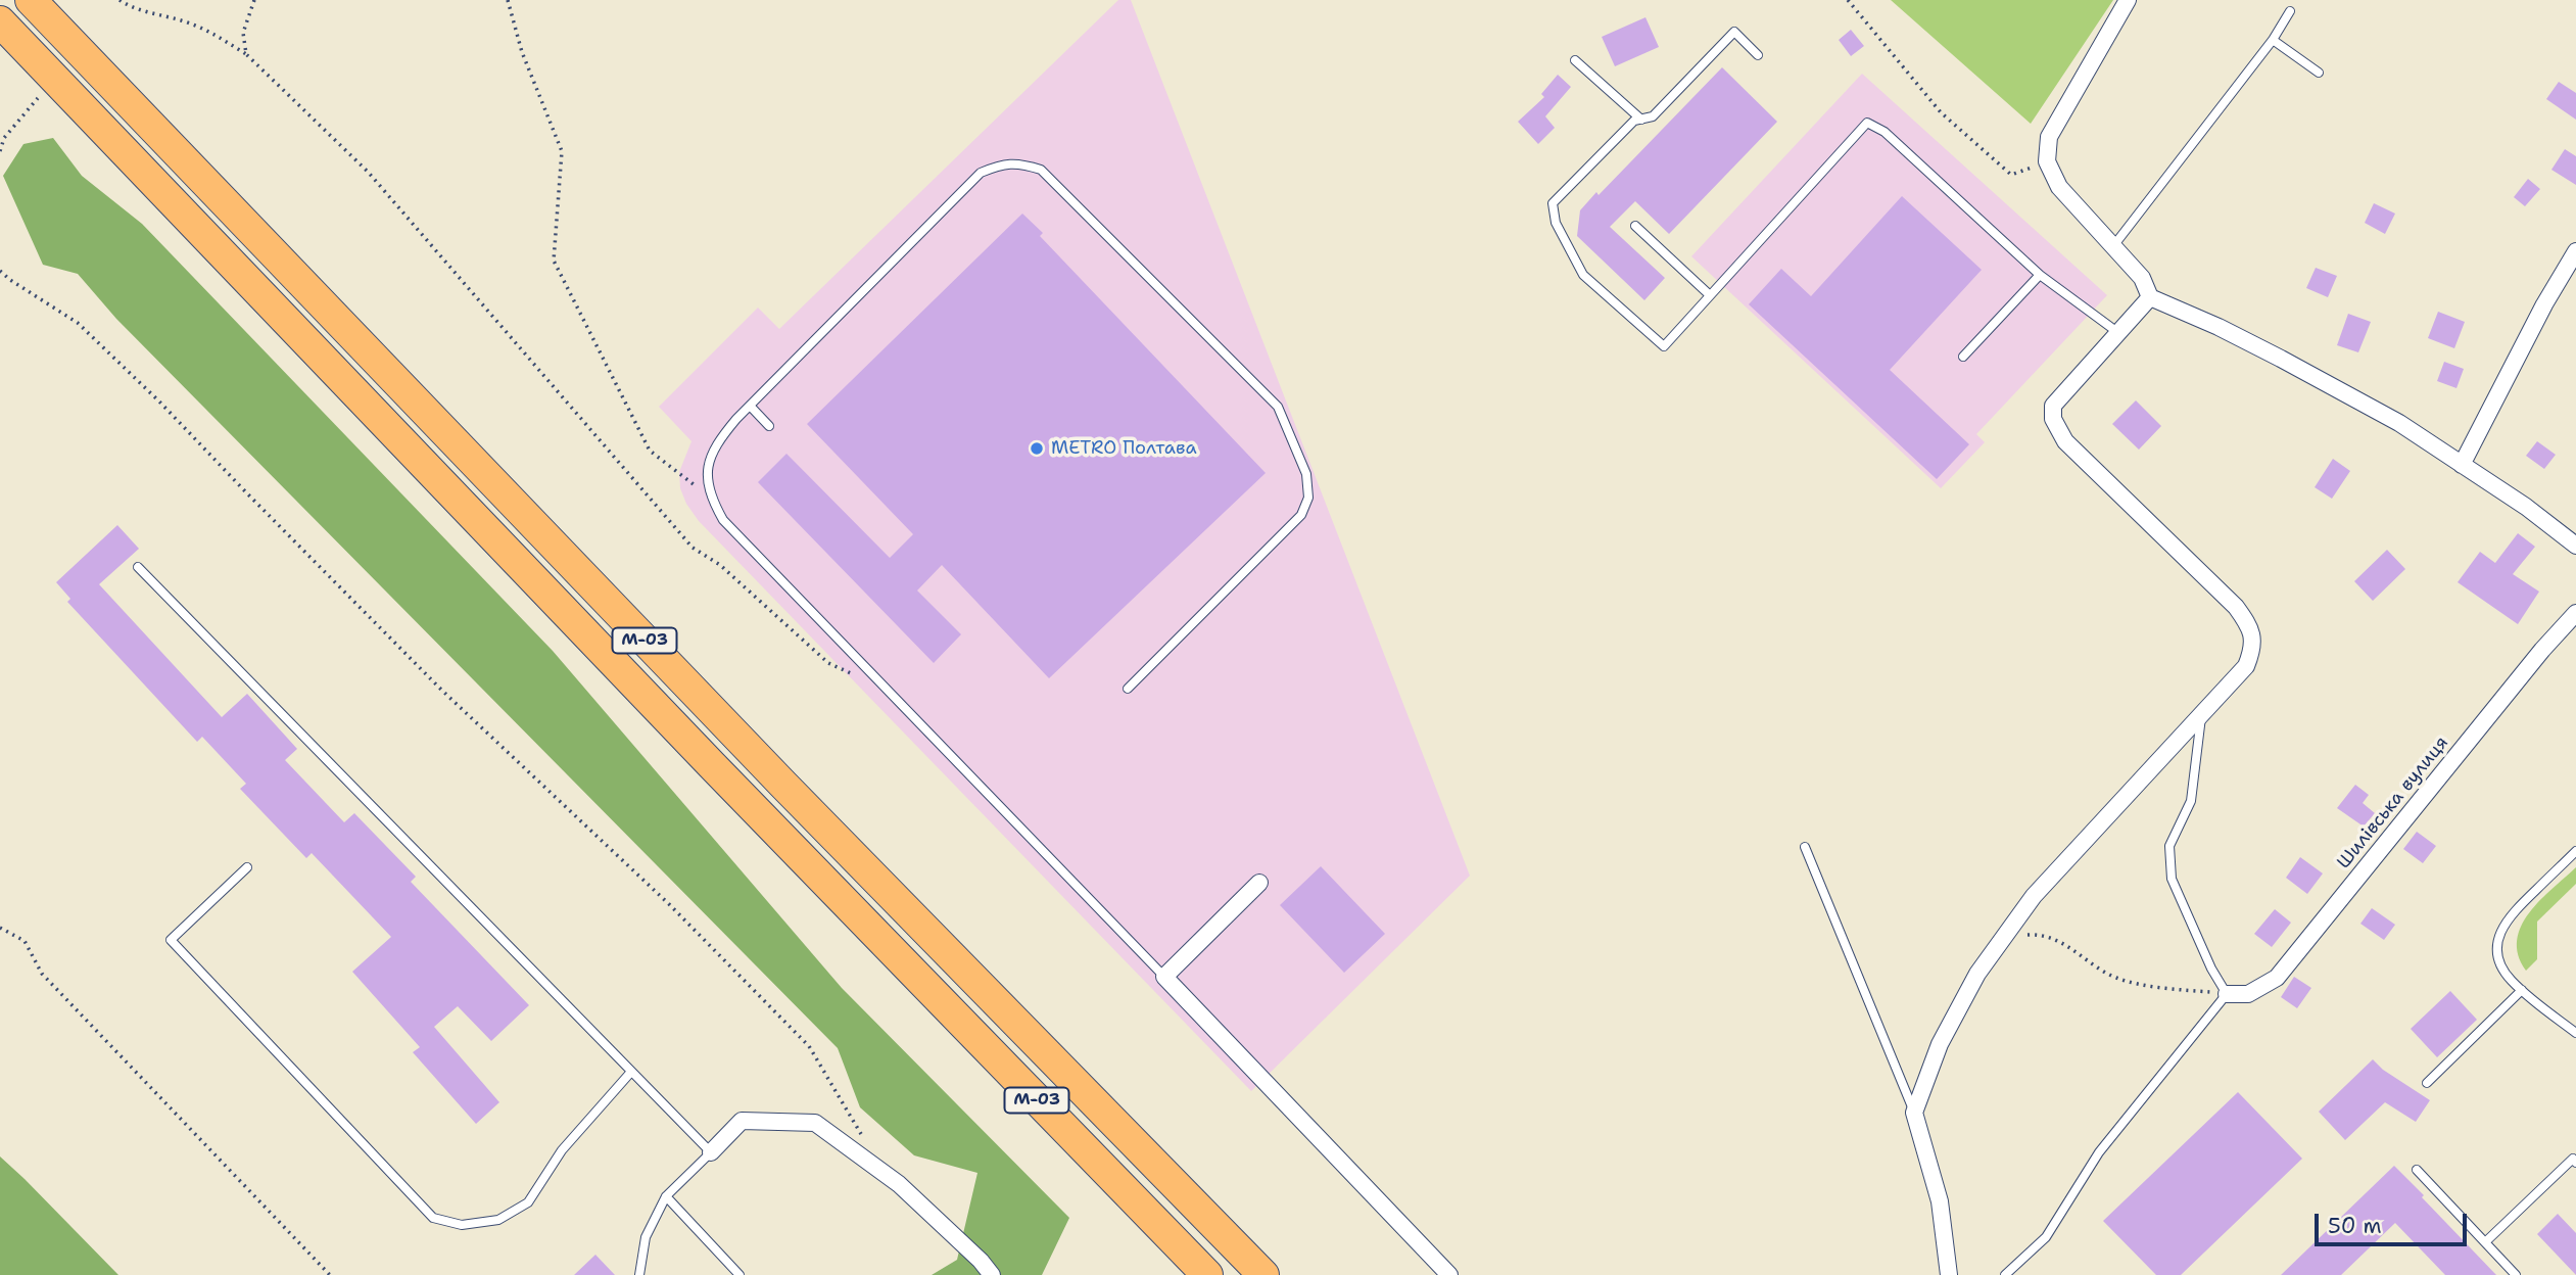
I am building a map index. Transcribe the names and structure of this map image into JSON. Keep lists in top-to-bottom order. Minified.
{"streets":{"highway":["М-03"],"street":["Шилівська вулиця"]},"places":["METRO Полтава"],"scale_bar":"50 m"}
